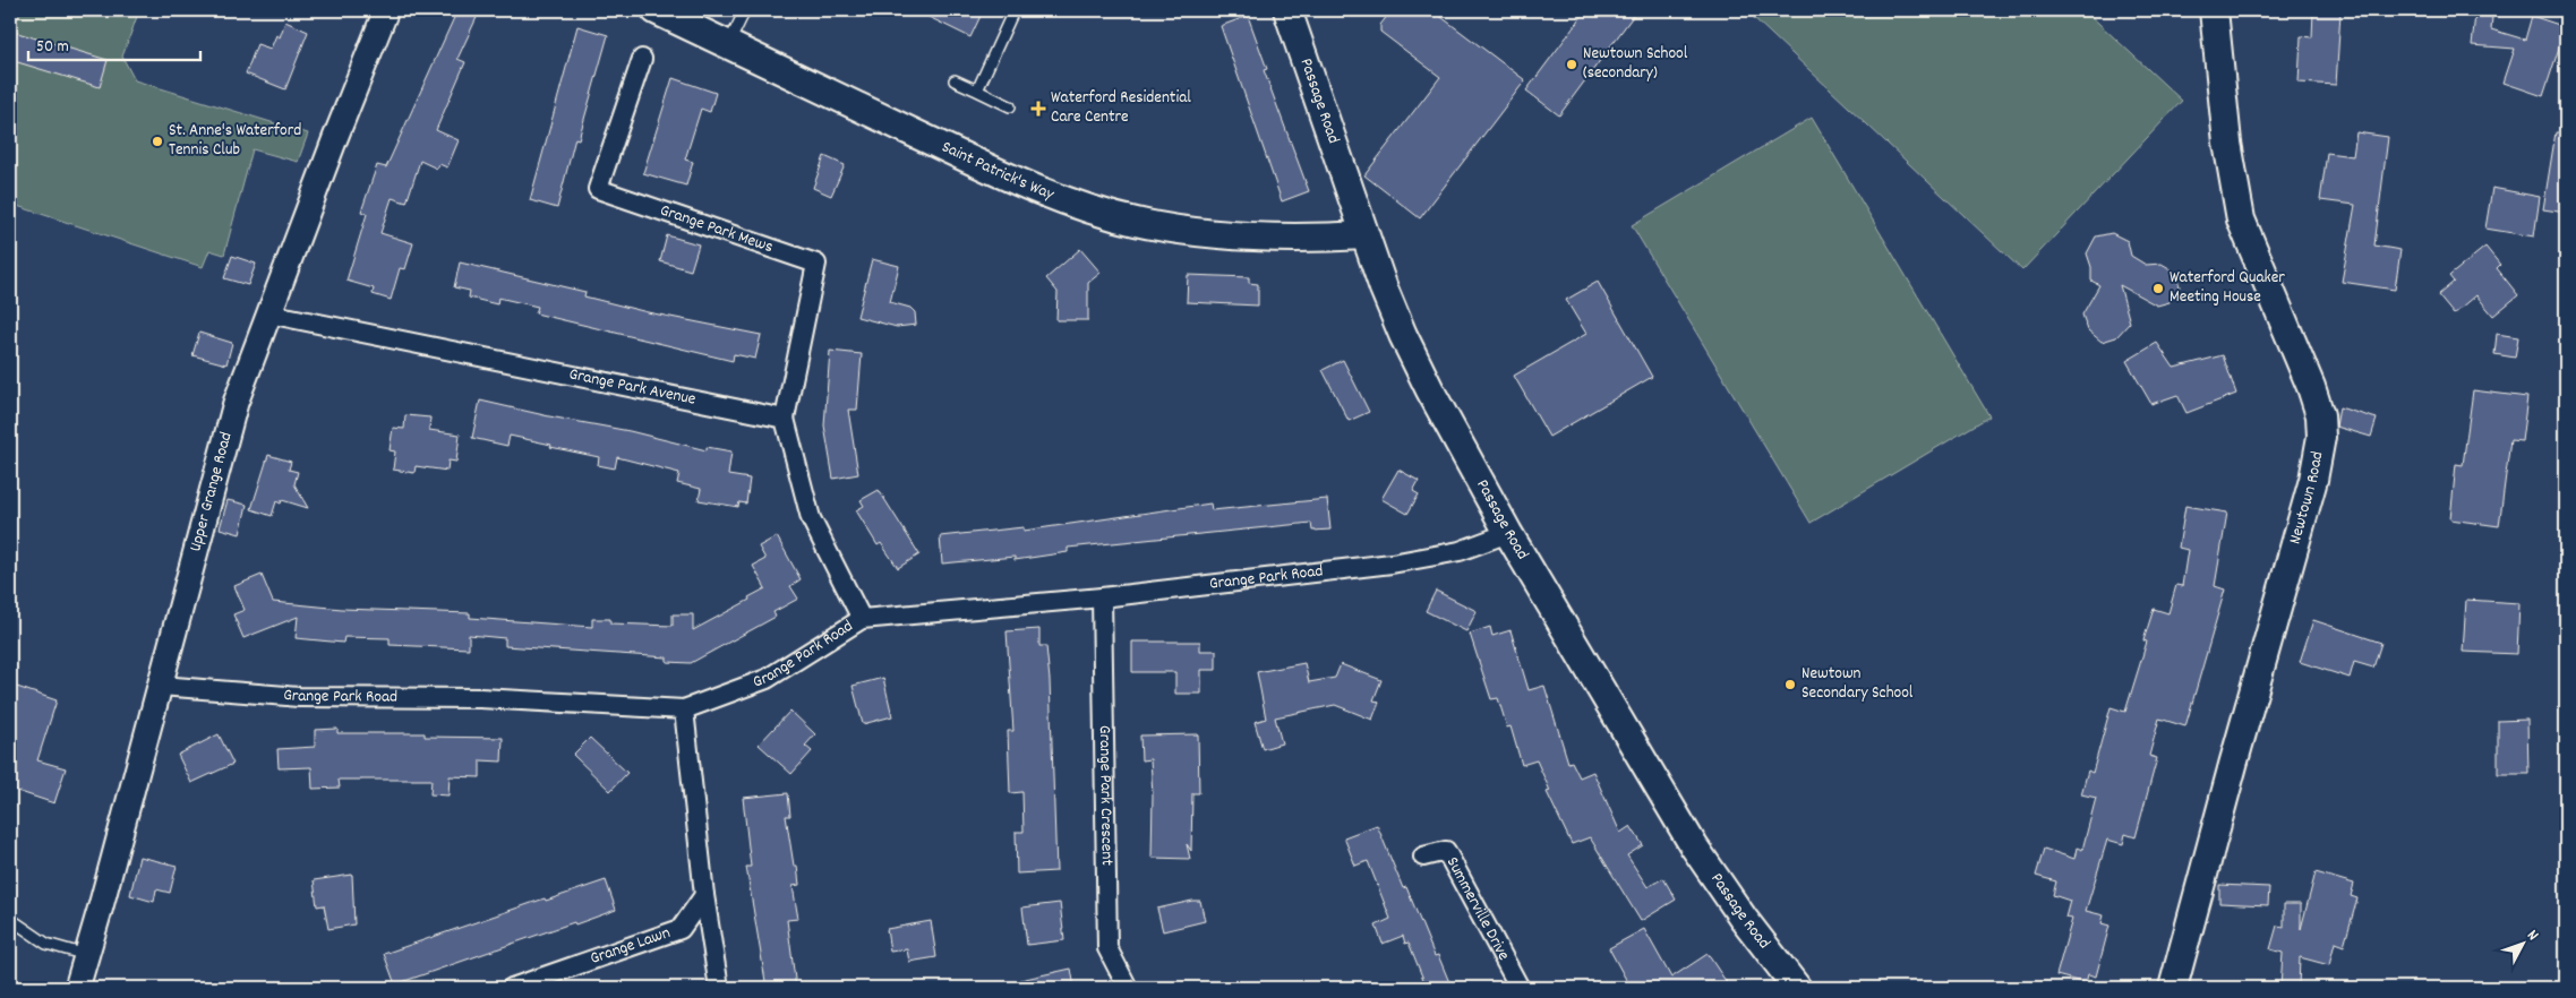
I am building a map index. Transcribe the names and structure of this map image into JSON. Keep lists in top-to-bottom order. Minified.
{"streets":{"main road":["Passage Road","Saint Patrick's Way","Newtown Road"],"street":["Grange Park Mews","Grange Park Avenue","Upper Grange Road","Grange Park Road","Grange Park Crescent","Summerville Drive","Grange Lawn"]},"crossings":[["Passage Road","Saint Patrick's Way"],["Passage Road","Grange Park Road"],["Grange Park Mews","Grange Park Avenue"],["Grange Park Avenue","Upper Grange Road"],["Upper Grange Road","Grange Park Road"],["Grange Park Road","Grange Park Crescent"]],"places":{"other":["Newtown School (secondary)","St. Anne's Waterford Tennis Club","Waterford Quaker Meeting House","Newtown Secondary School"],"health":["Waterford Residential Care Centre"]},"scale_bar":"50 m","north":"top right"}
